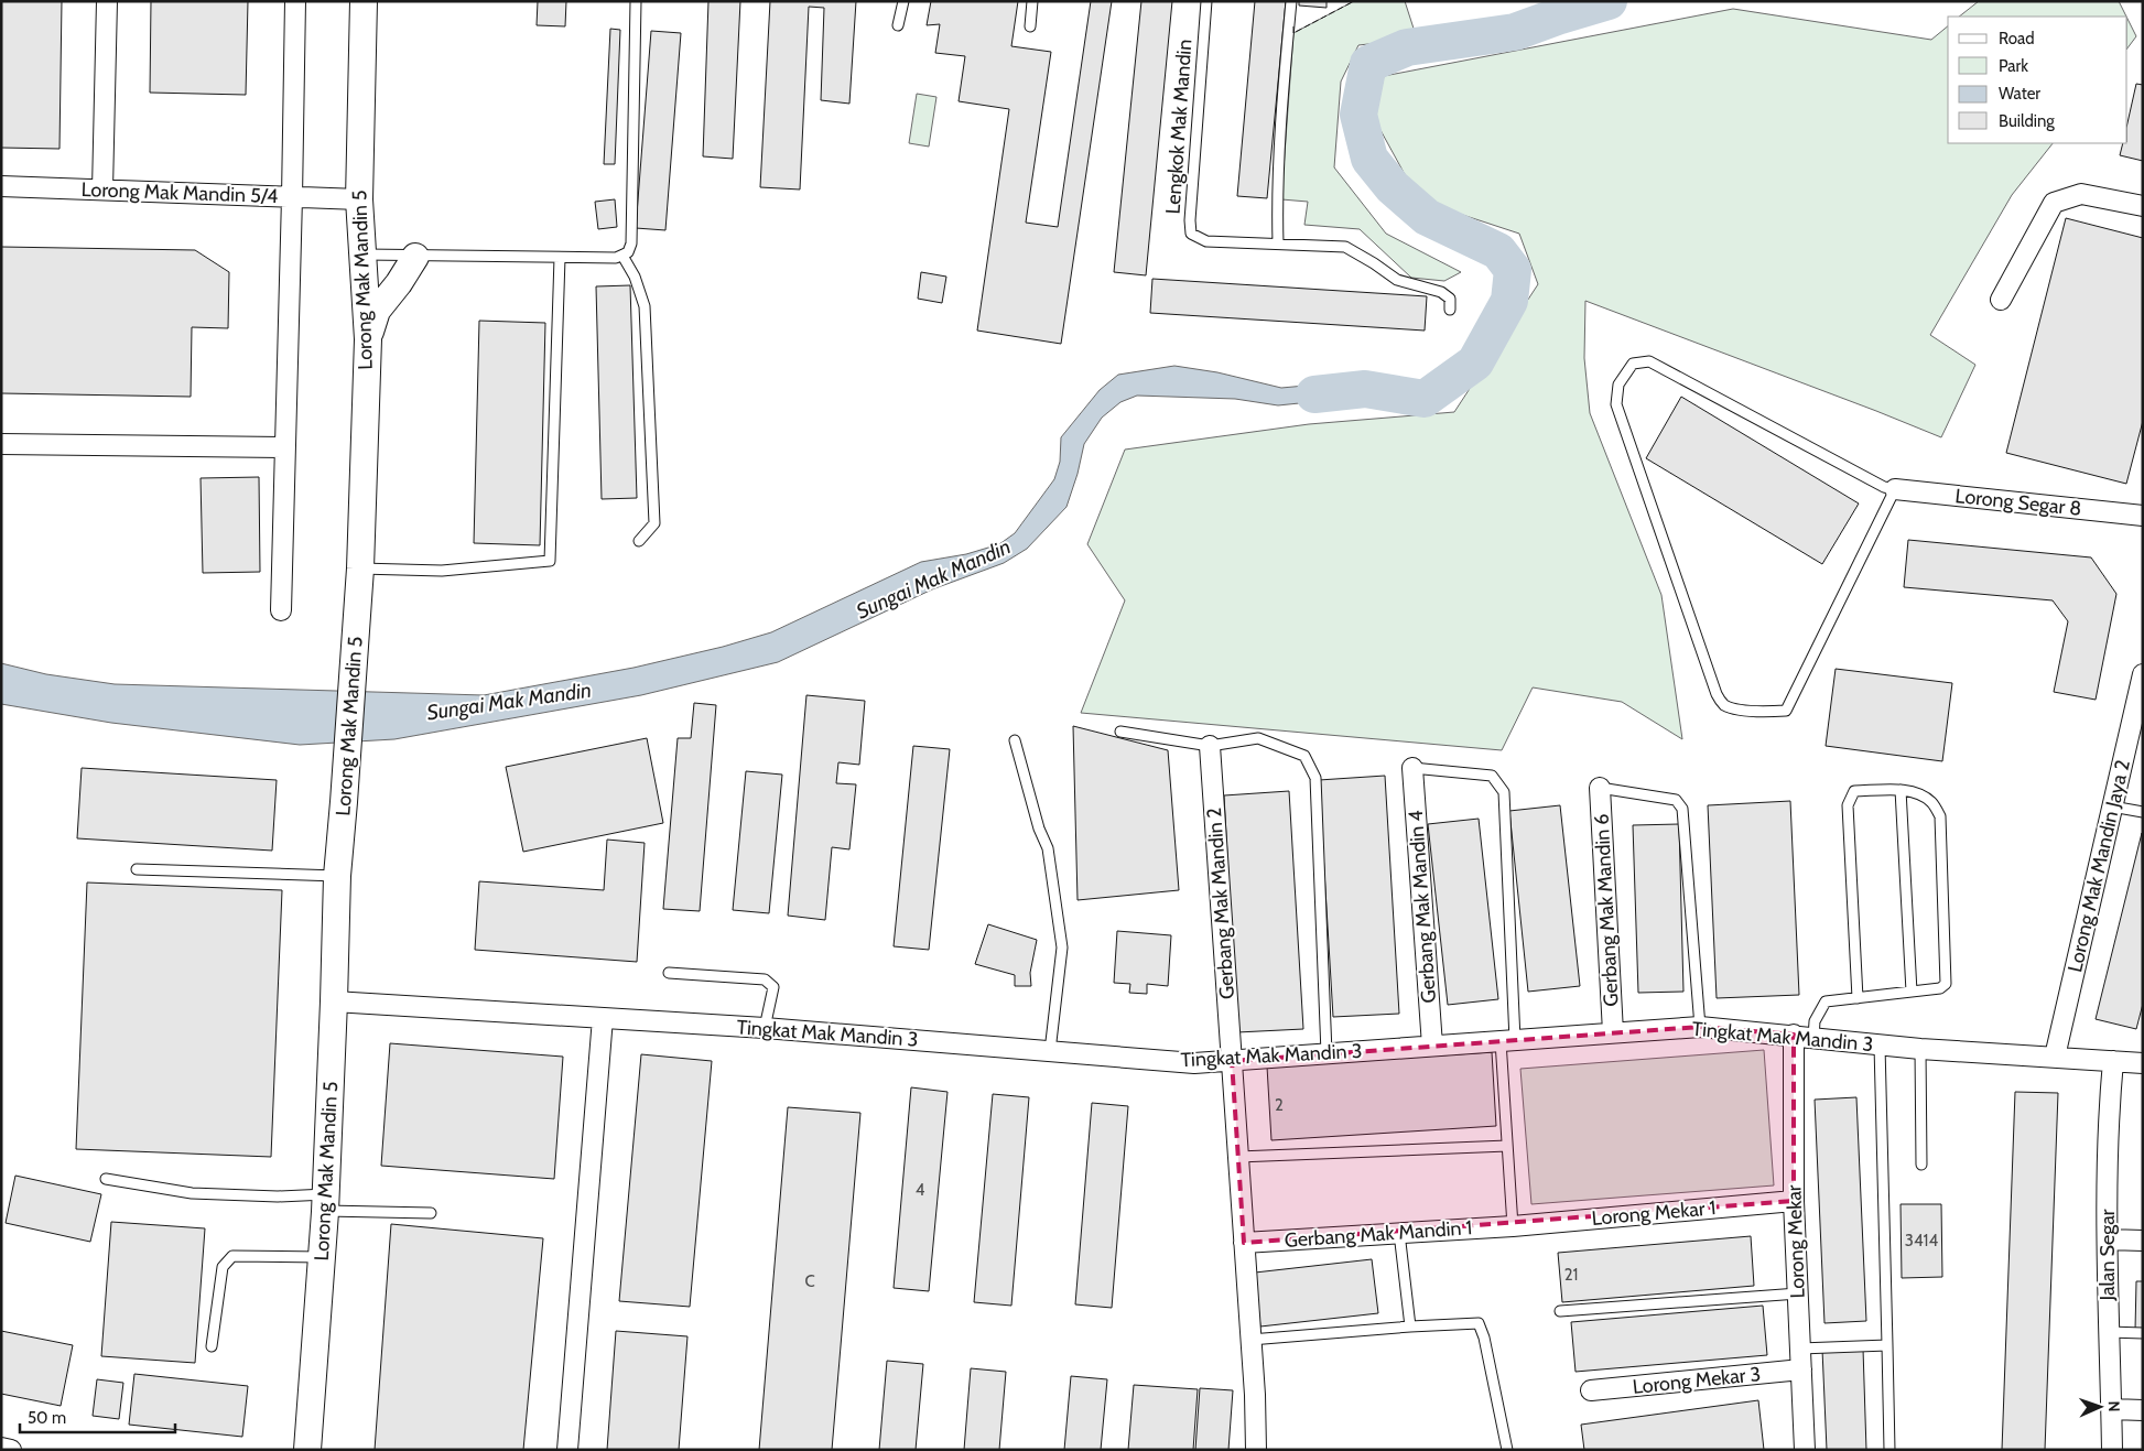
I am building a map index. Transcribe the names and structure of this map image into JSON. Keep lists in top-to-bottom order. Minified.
{"streets":{"street":["Lorong Mak Mandin 5/4","Lorong Mak Mandin 5","Lorong Segar 8","Lorong Mak Mandin Jaya 2","Gerbang Mak Mandin 2","Gerbang Mak Mandin 4","Gerbang Mak Mandin 6","Tingkat Mak Mandin 3","Lorong Mekar 1","Gerbang Mak Mandin 1","Lorong Mekar","Jalan Segar","Lorong Mekar 3"],"lane":["Lengkok Mak Mandin"]},"crossings":[["Lorong Mak Mandin 5/4","Lorong Mak Mandin 5"],["Lorong Mak Mandin 5","Tingkat Mak Mandin 3"],["Lorong Mak Mandin Jaya 2","Tingkat Mak Mandin 3"],["Gerbang Mak Mandin 2","Tingkat Mak Mandin 3"],["Gerbang Mak Mandin 2","Gerbang Mak Mandin 1"],["Gerbang Mak Mandin 4","Tingkat Mak Mandin 3"],["Gerbang Mak Mandin 6","Tingkat Mak Mandin 3"],["Tingkat Mak Mandin 3","Lorong Mekar"],["Tingkat Mak Mandin 3","Jalan Segar"],["Lorong Mekar 1","Gerbang Mak Mandin 1"],["Lorong Mekar 1","Lorong Mekar"],["Lorong Mekar","Lorong Mekar 3"]],"water":["Sungai Mak Mandin"],"house_numbers":["2","4","3414","21","C"],"legend":["Road","Park","Water","Building"],"scale_bar":"50 m","north":"right"}
